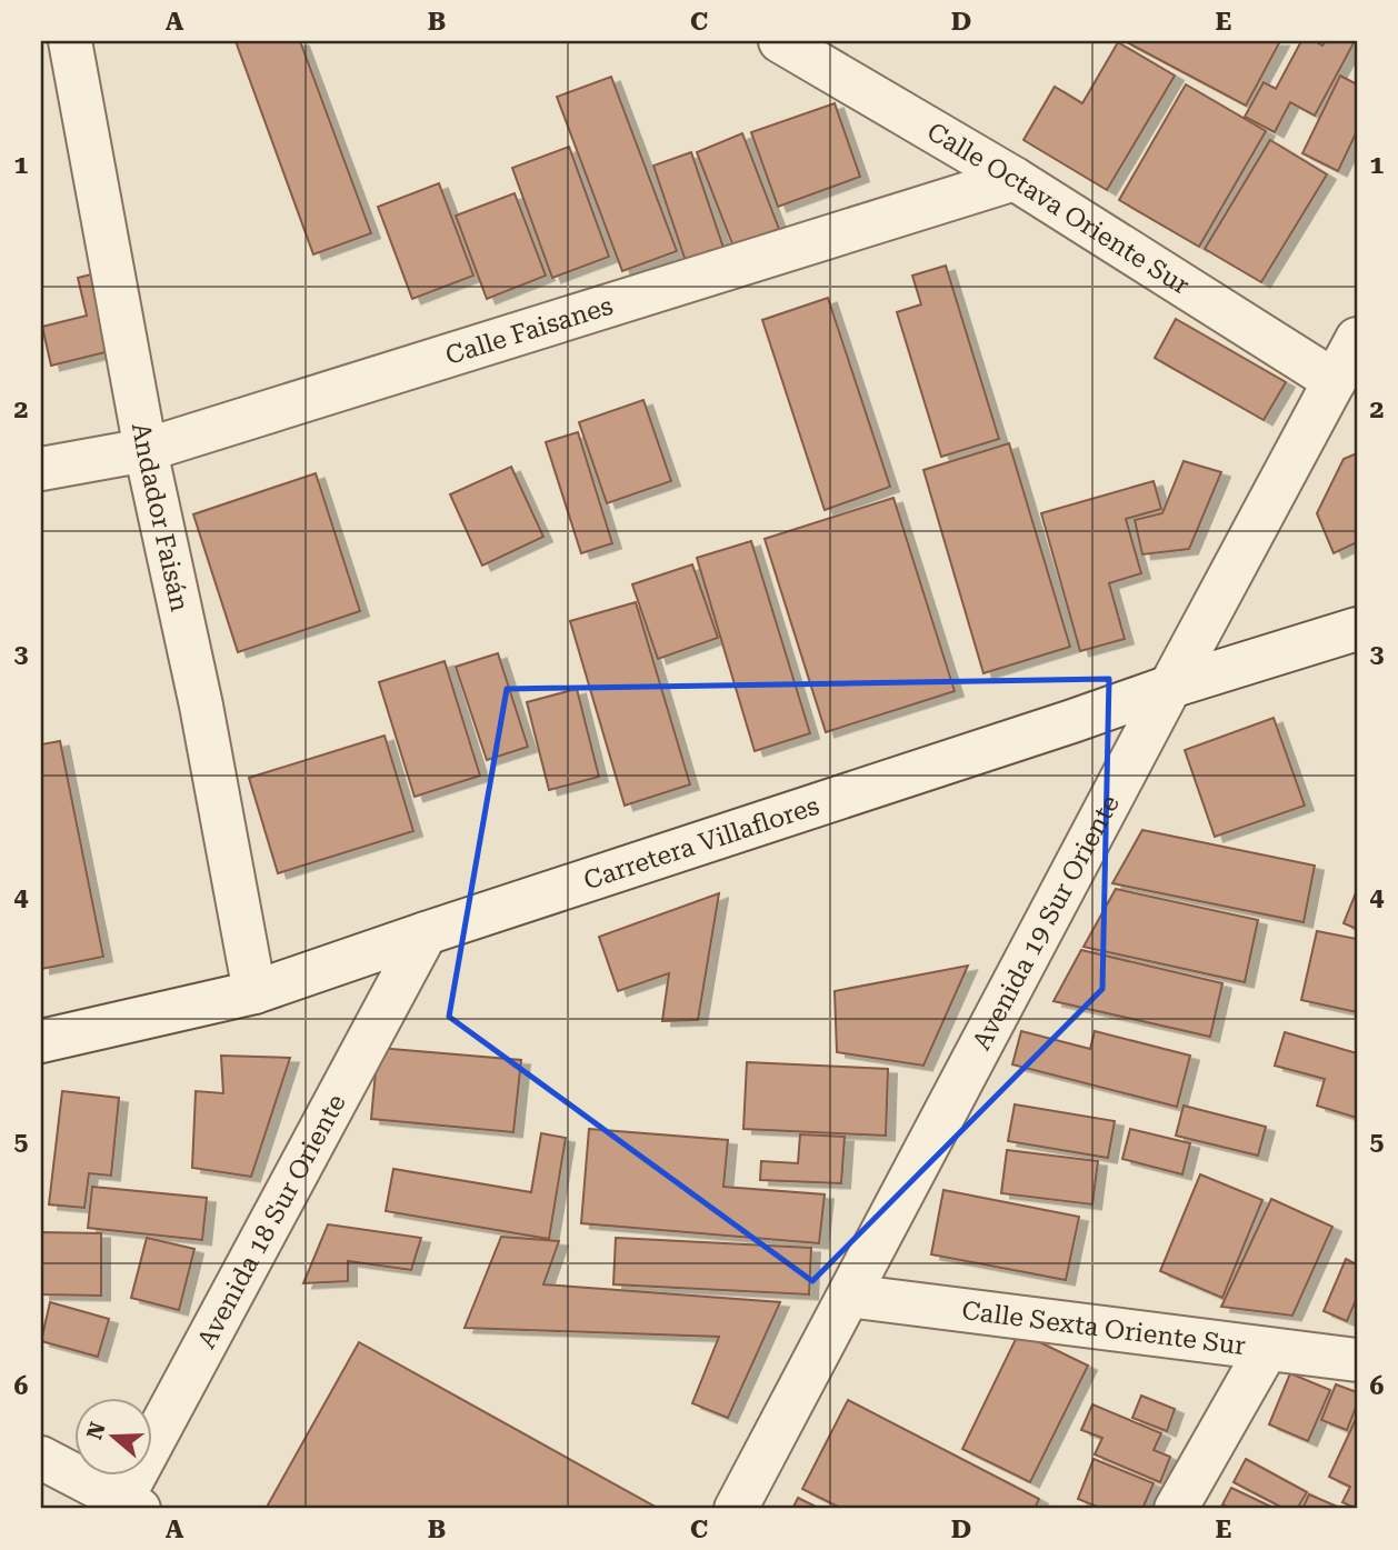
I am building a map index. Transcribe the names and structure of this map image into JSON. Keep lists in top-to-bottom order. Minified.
{"streets":{"street":["Calle Octava Oriente Sur","Calle Faisanes","Andador Faisán","Carretera Villaflores","Avenida 19 Sur Oriente","Avenida 18 Sur Oriente","Calle Sexta Oriente Sur"]},"crossings":[["Calle Octava Oriente Sur","Calle Faisanes"],["Calle Octava Oriente Sur","Avenida 19 Sur Oriente"],["Calle Faisanes","Andador Faisán"],["Andador Faisán","Carretera Villaflores"],["Carretera Villaflores","Avenida 19 Sur Oriente"],["Carretera Villaflores","Avenida 18 Sur Oriente"],["Avenida 19 Sur Oriente","Calle Sexta Oriente Sur"]],"north":"left","grid":{"columns":["A","B","C","D","E"],"rows":["1","2","3","4","5","6"]}}
